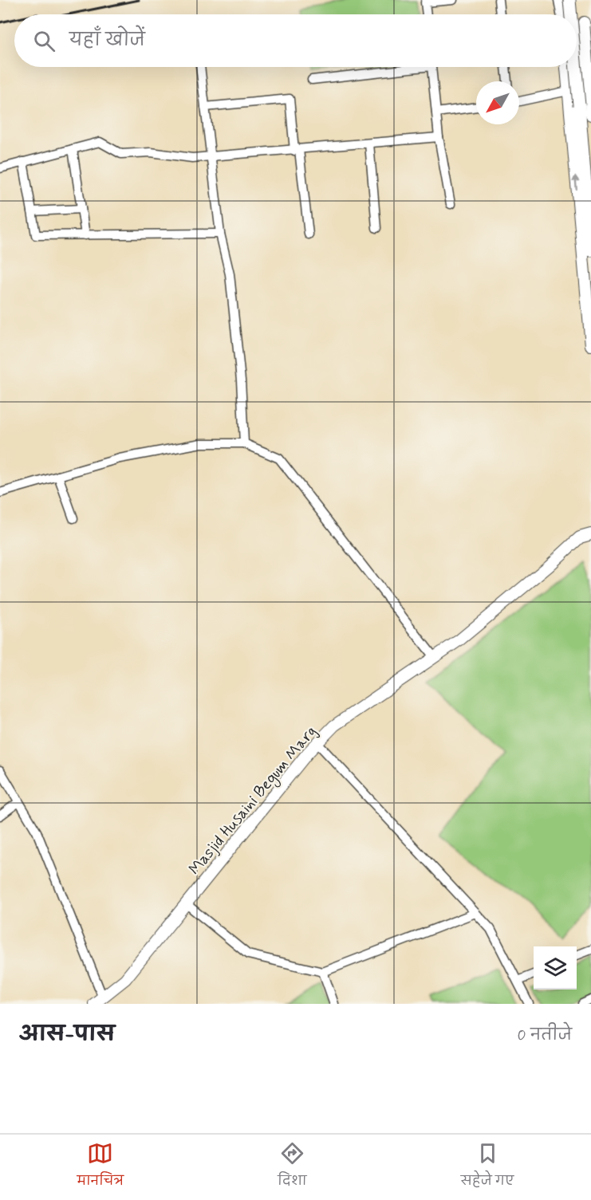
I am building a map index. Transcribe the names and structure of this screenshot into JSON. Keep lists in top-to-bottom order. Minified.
{"streets":{"street":["Masjid Husaini Begum Marg"]},"north":"bottom left","page":{"search":"यहाँ खोजें","heading":["आस-पास","0 नतीजे"],"nav":["मानचित्र","दिशा","सहेजे गए"]}}
